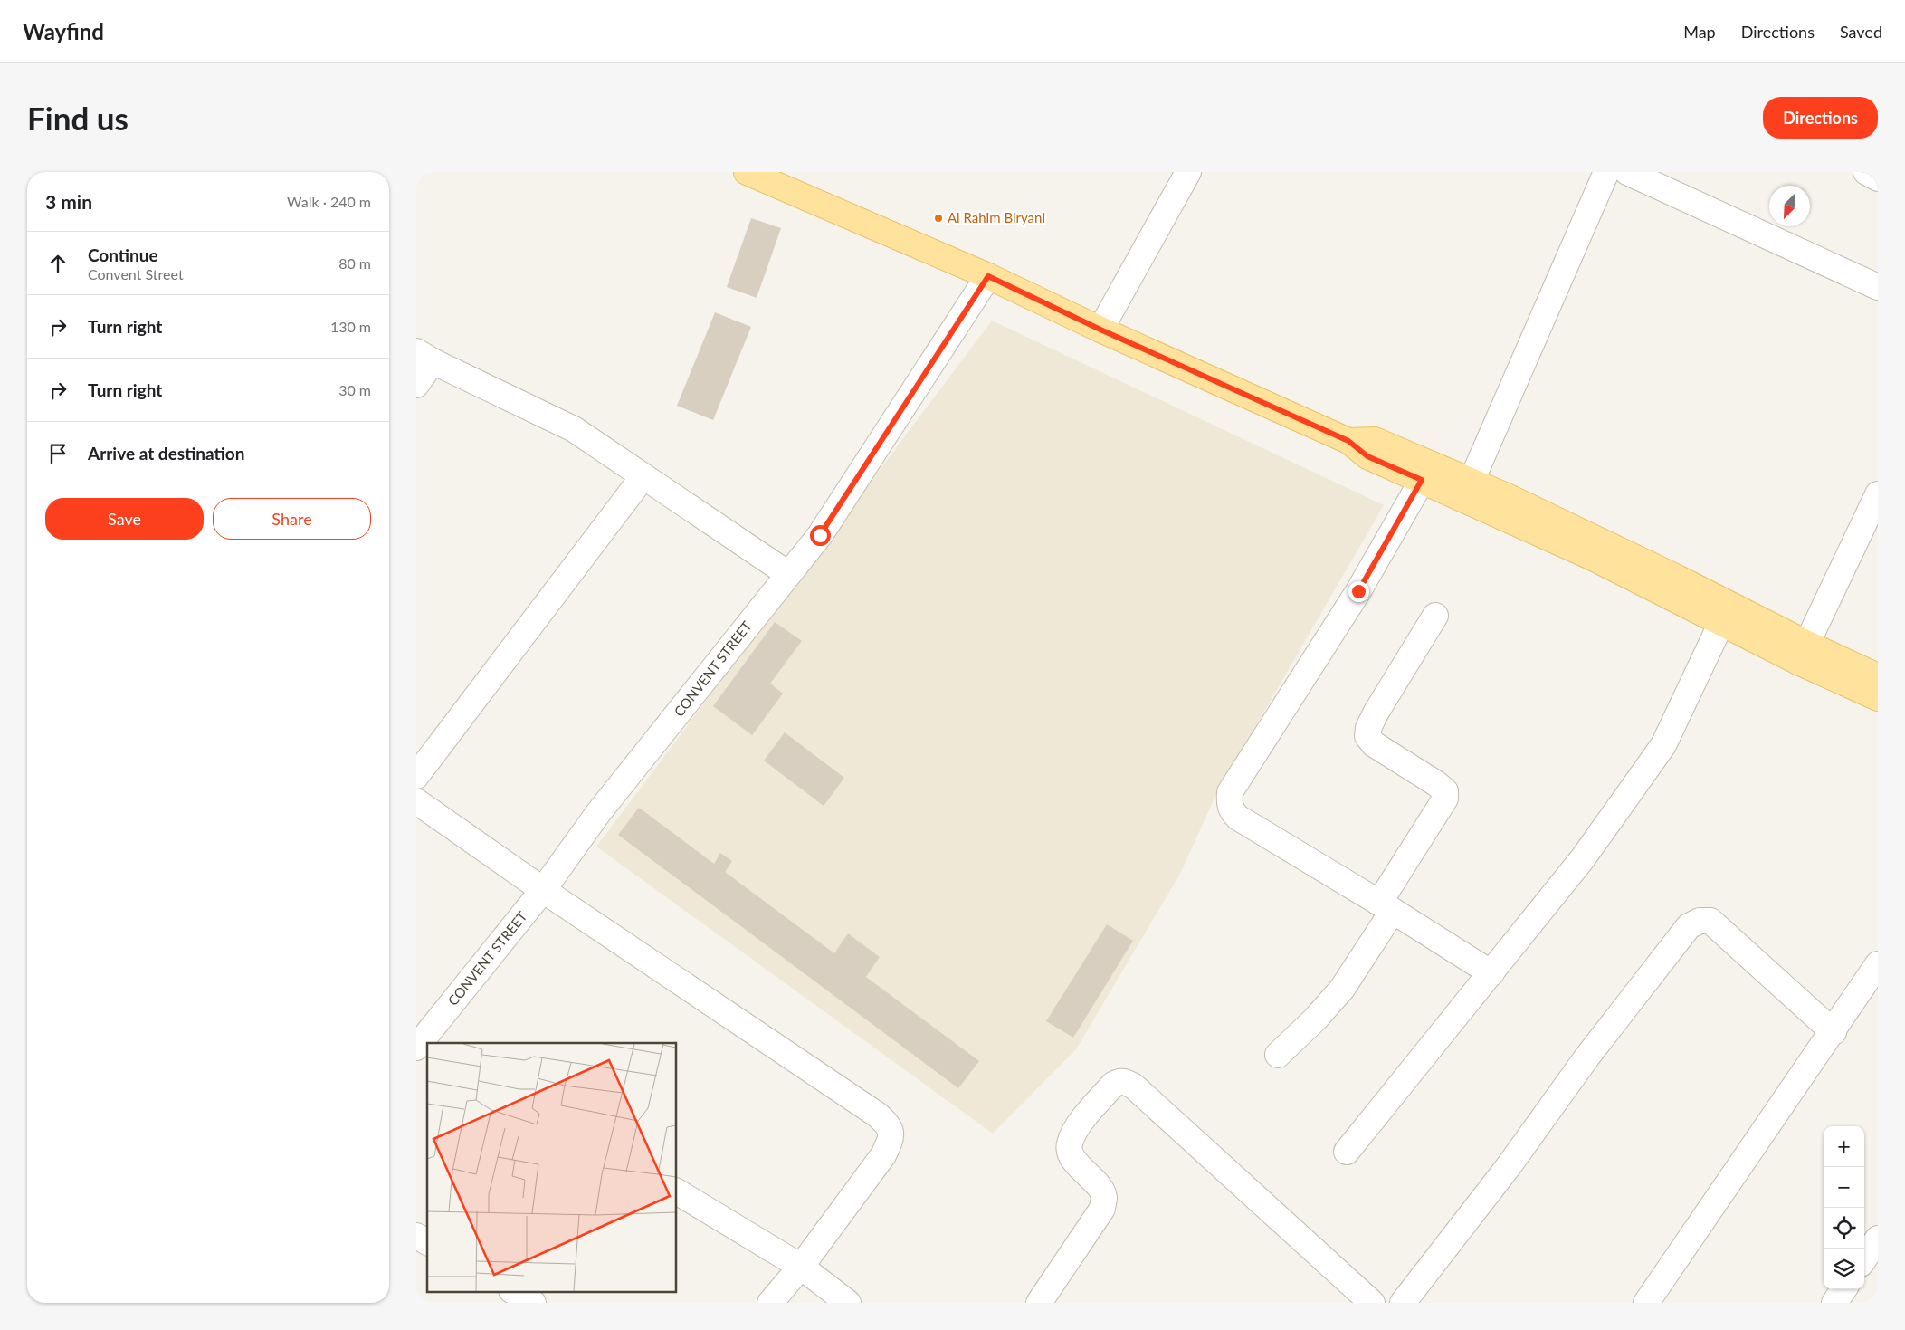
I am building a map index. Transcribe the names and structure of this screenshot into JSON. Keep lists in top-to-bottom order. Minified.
{"streets":{"street":["CONVENT STREET"]},"places":["Al Rahim Biryani"],"north":"bottom left","page":{"header":"Wayfind","nav":["Map","Directions","Saved"],"buttons":["Directions",["Save","Share"]],"title":"Find us","heading":["3 min","Walk · 240 m"],"list":[["Continue","Convent Street","80 m"],["Turn right","130 m"],["Turn right","30 m"],"Arrive at destination"],"map_buttons":["+","−"]}}
